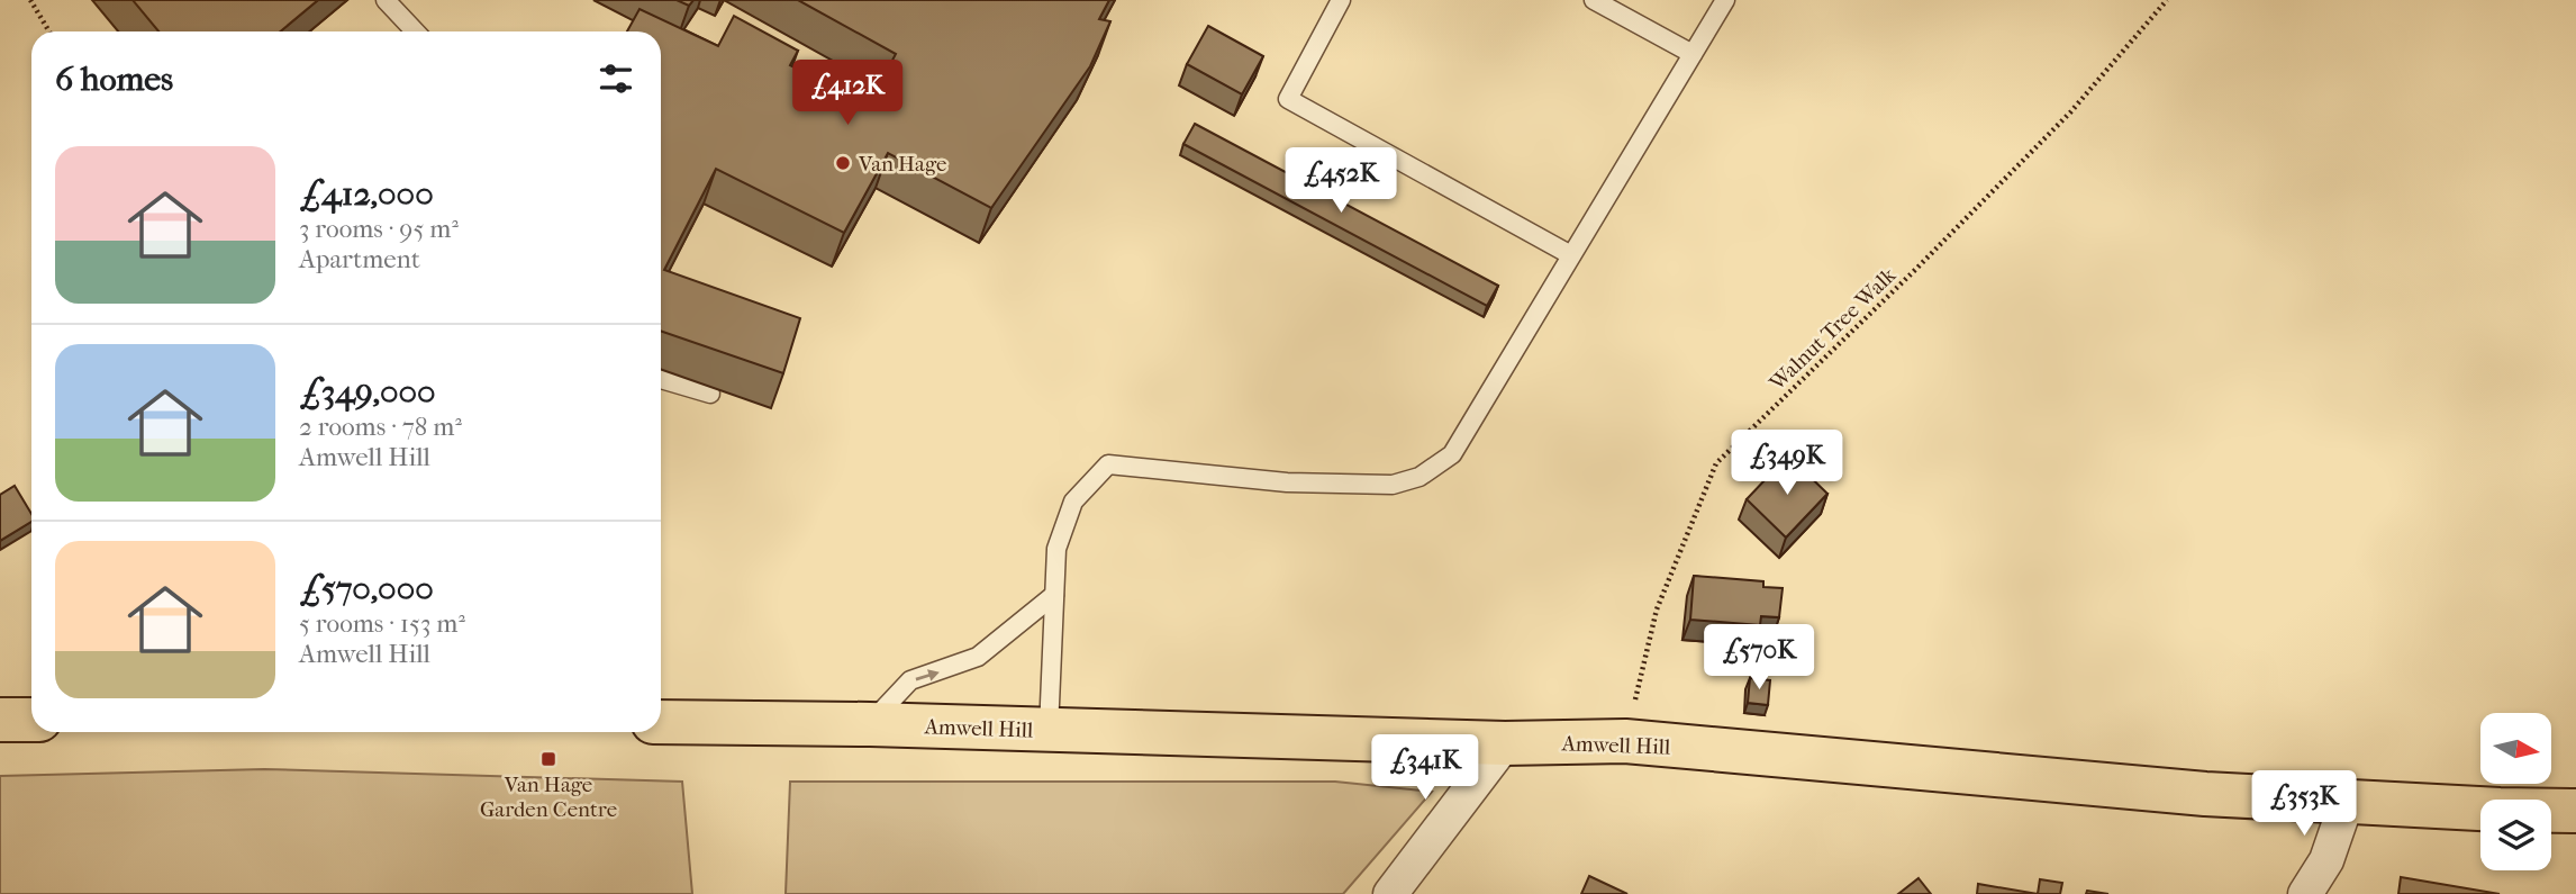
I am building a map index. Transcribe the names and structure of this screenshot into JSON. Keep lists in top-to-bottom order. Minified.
{"streets":{"main road":["Amwell Hill"],"path":["Walnut Tree Walk"]},"crossings":[["Walnut Tree Walk","Amwell Hill"]],"places":{"other":["Van Hage"],"transit":["Van Hage Garden Centre"]},"north":"right","page":{"heading":"6 homes","price":["£412K","£452K","£349K","£570K","£341K","£353K"],"list":[{"name":"£412,000","note":"3 rooms · 95 m² · Apartment"},{"name":"£349,000","note":"2 rooms · 78 m² · Amwell Hill"},{"name":"£570,000","note":"5 rooms · 153 m² · Amwell Hill"}]}}
